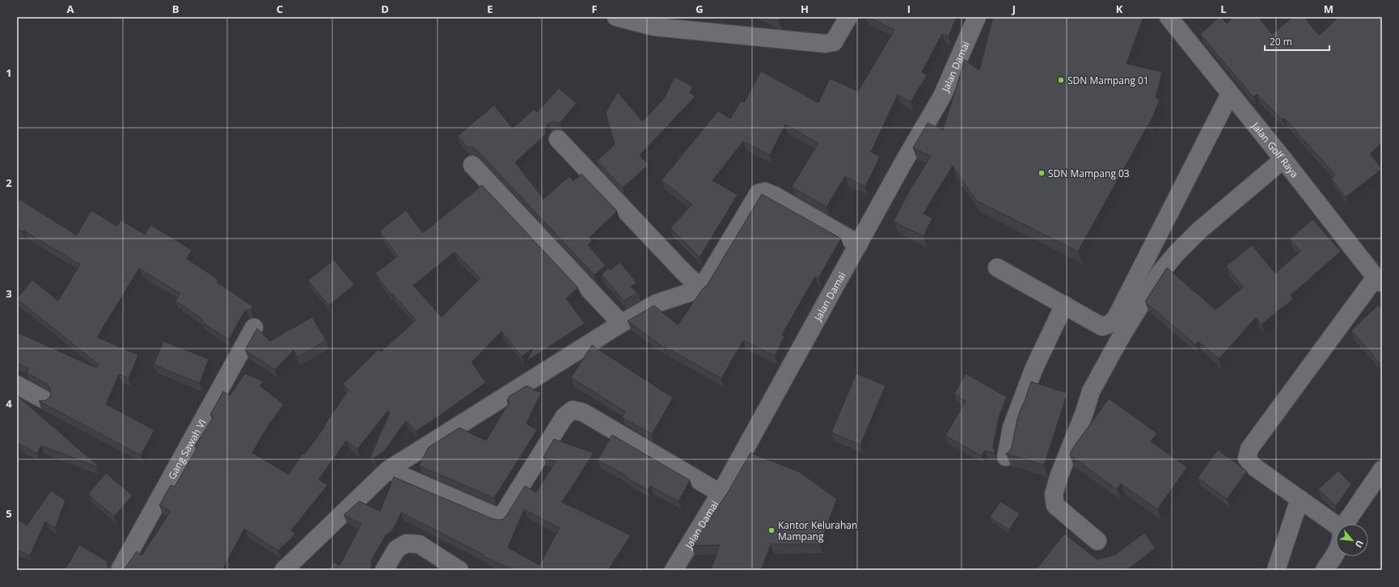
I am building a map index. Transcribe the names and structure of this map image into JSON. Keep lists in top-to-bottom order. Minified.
{"streets":{"street":["Jalan Damai","Jalan Golf Raya","Gang Sawah VI"]},"places":["SDN Mampang 01","SDN Mampang 03","Kantor Kelurahan Mampang"],"scale_bar":"20 m","north":"bottom right","grid":{"columns":["A","B","C","D","E","F","G","H","I","J","K","L","M"],"rows":["1","2","3","4","5"]}}
